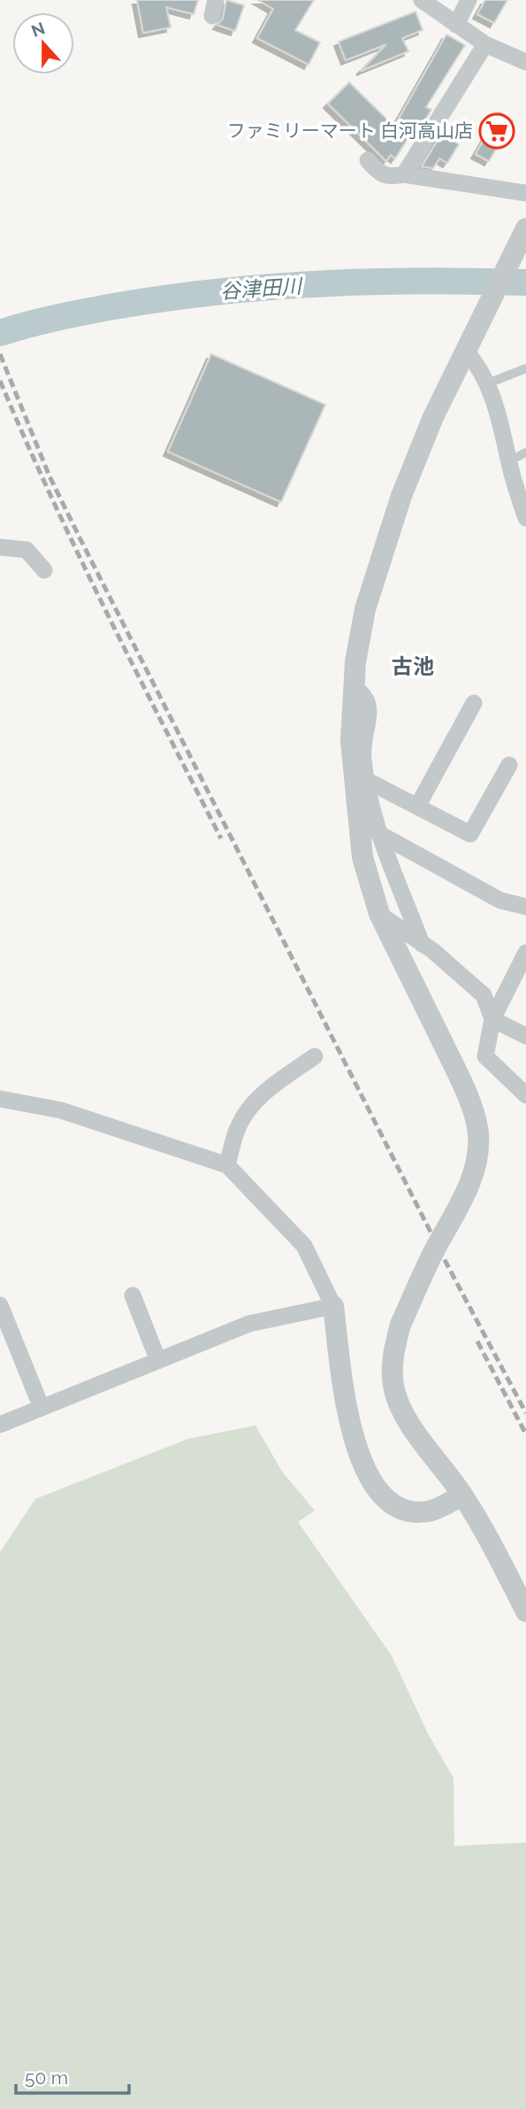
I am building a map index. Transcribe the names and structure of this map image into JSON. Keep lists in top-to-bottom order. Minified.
{"districts":["古池"],"water":["谷津田川"],"places":{"supermarket":["ファミリーマート 白河高山店"]},"scale_bar":"50 m","north":"top"}
